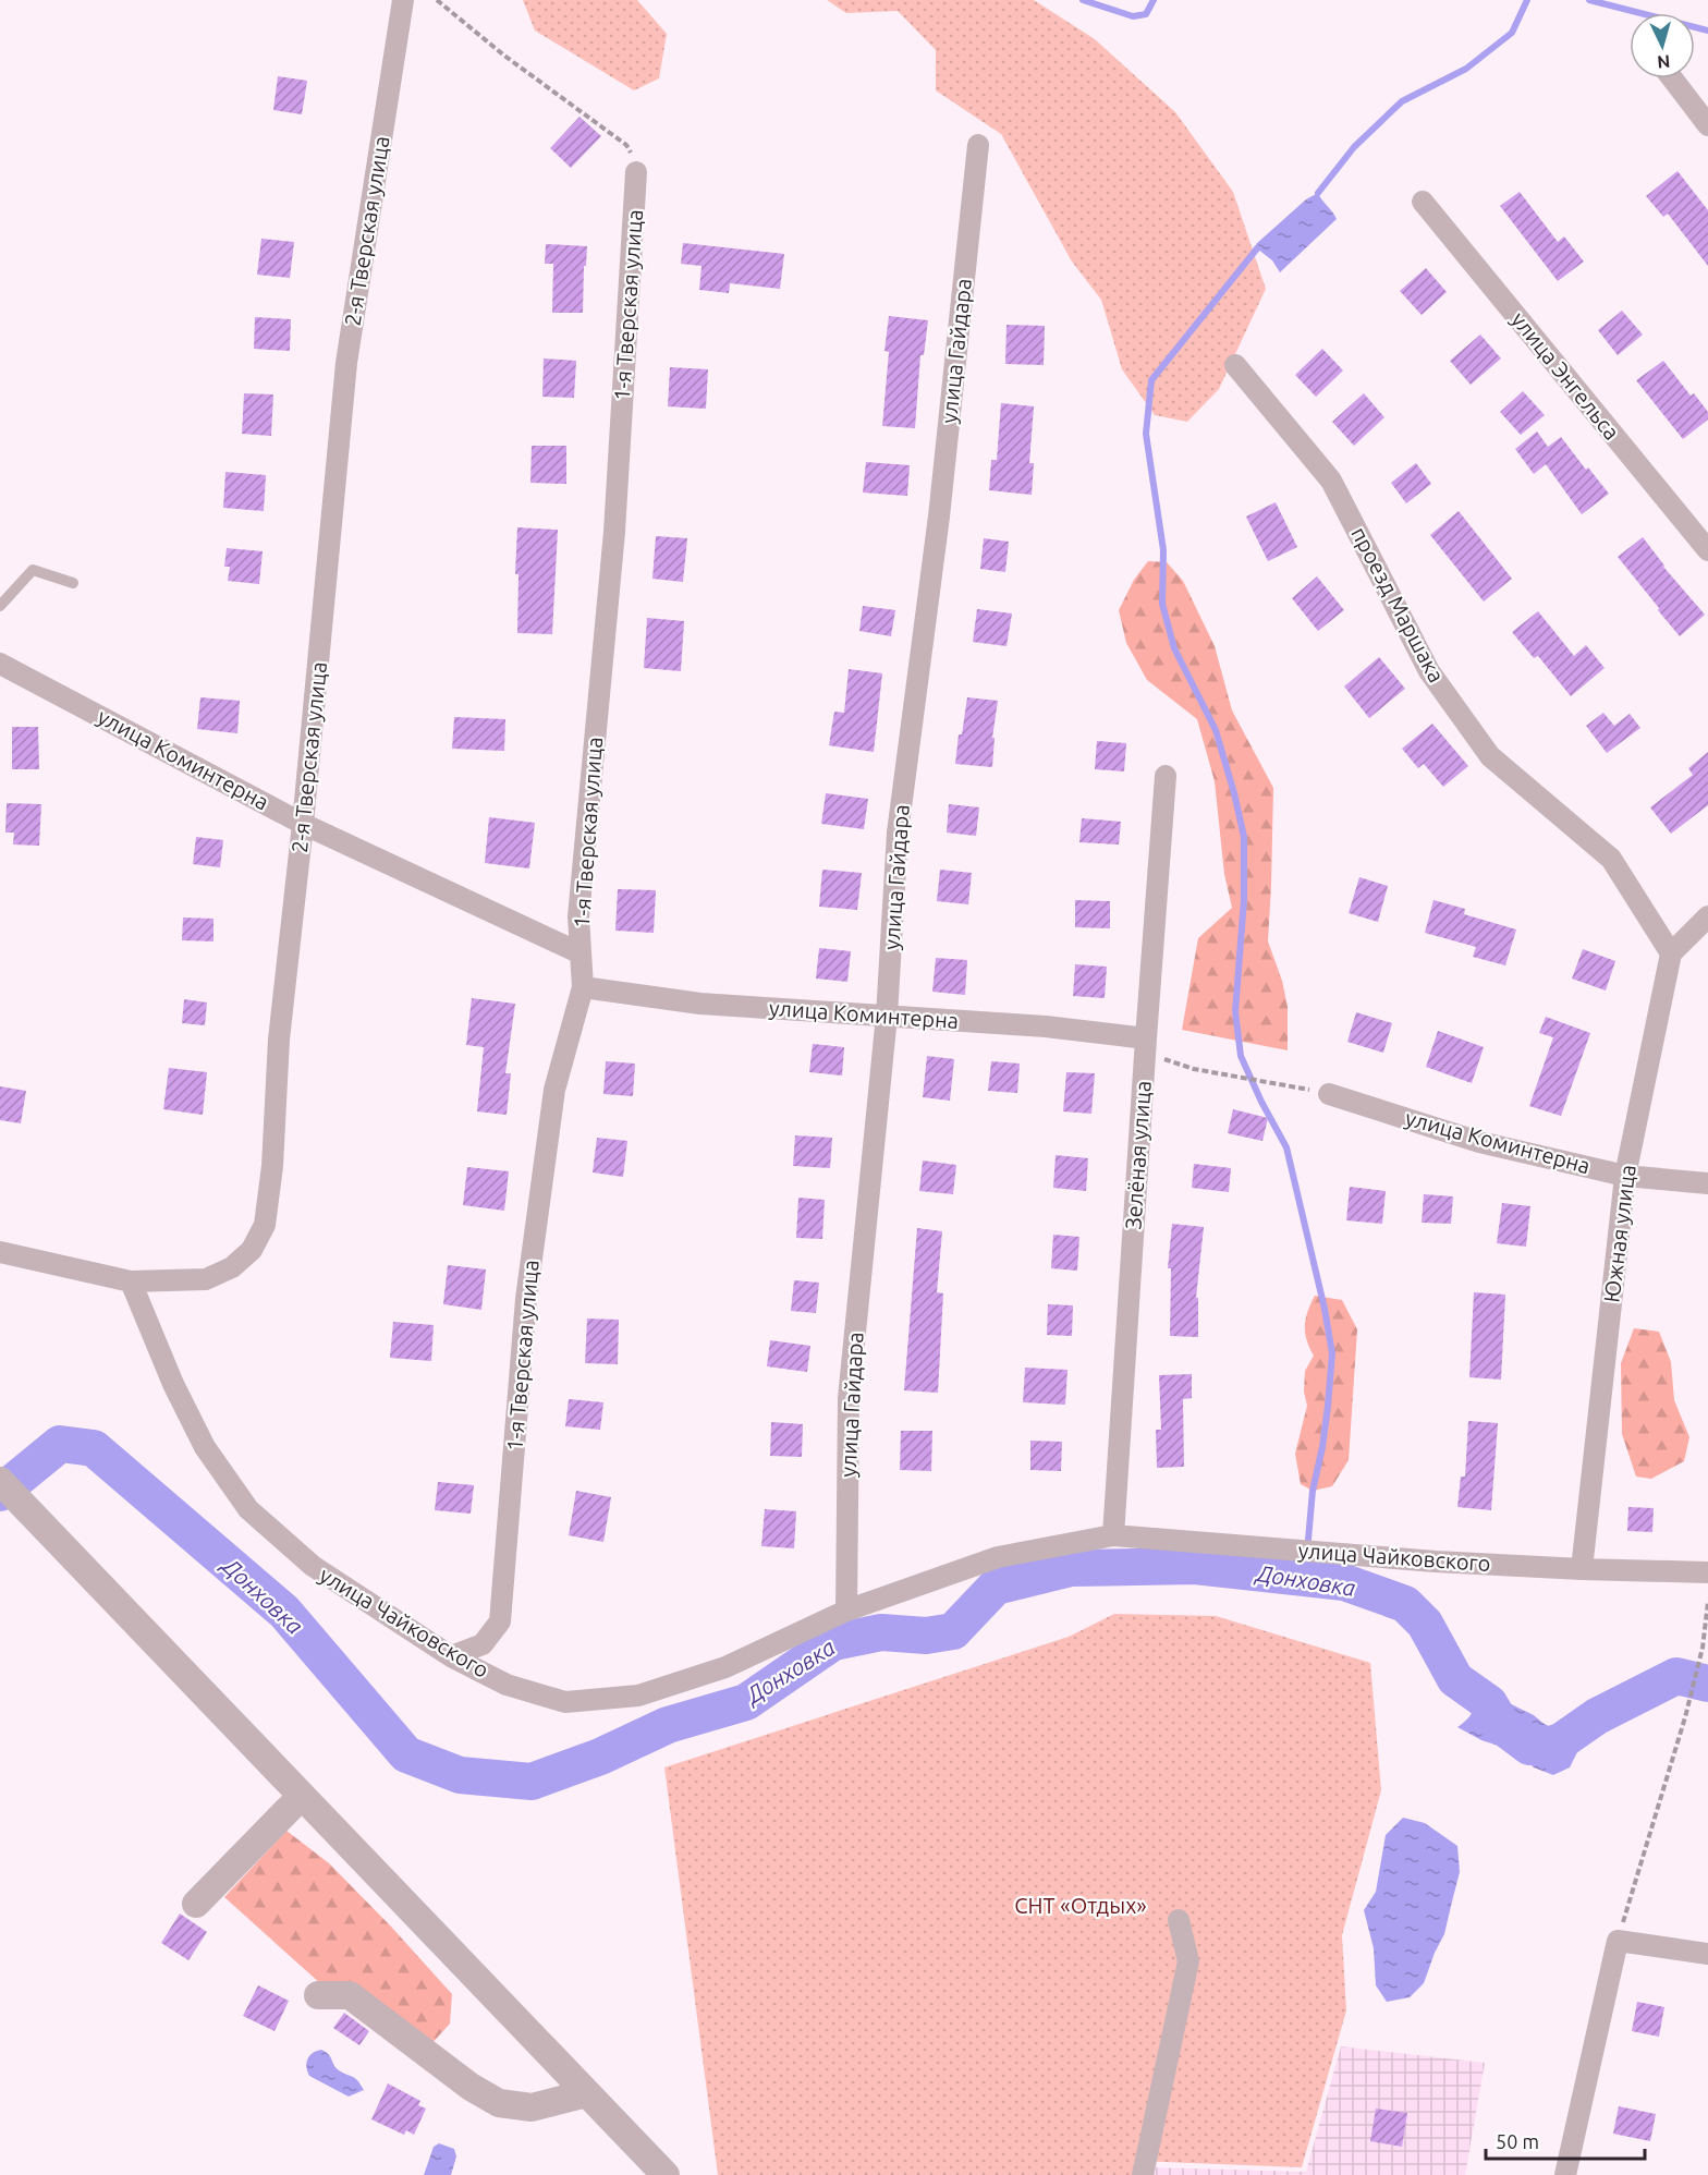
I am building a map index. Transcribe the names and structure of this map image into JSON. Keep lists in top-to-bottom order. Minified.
{"streets":{"street":["2-я Тверская улица","1-я Тверская улица","улица Гайдара","улица Энгельса","проезд Маршака","улица Коминтерна","Зелёная улица","Южная улица","улица Чайковского"]},"crossings":[["2-я Тверская улица","улица Коминтерна"],["2-я Тверская улица","улица Чайковского"],["1-я Тверская улица","улица Коминтерна"],["1-я Тверская улица","улица Чайковского"],["улица Гайдара","улица Коминтерна"],["улица Гайдара","улица Чайковского"],["проезд Маршака","Южная улица"],["улица Коминтерна","Зелёная улица"],["улица Коминтерна","Южная улица"],["Зелёная улица","улица Чайковского"],["Южная улица","улица Чайковского"]],"water":["Донховка"],"parks":["СНТ «Отдых»"],"scale_bar":"50 m","north":"bottom"}
